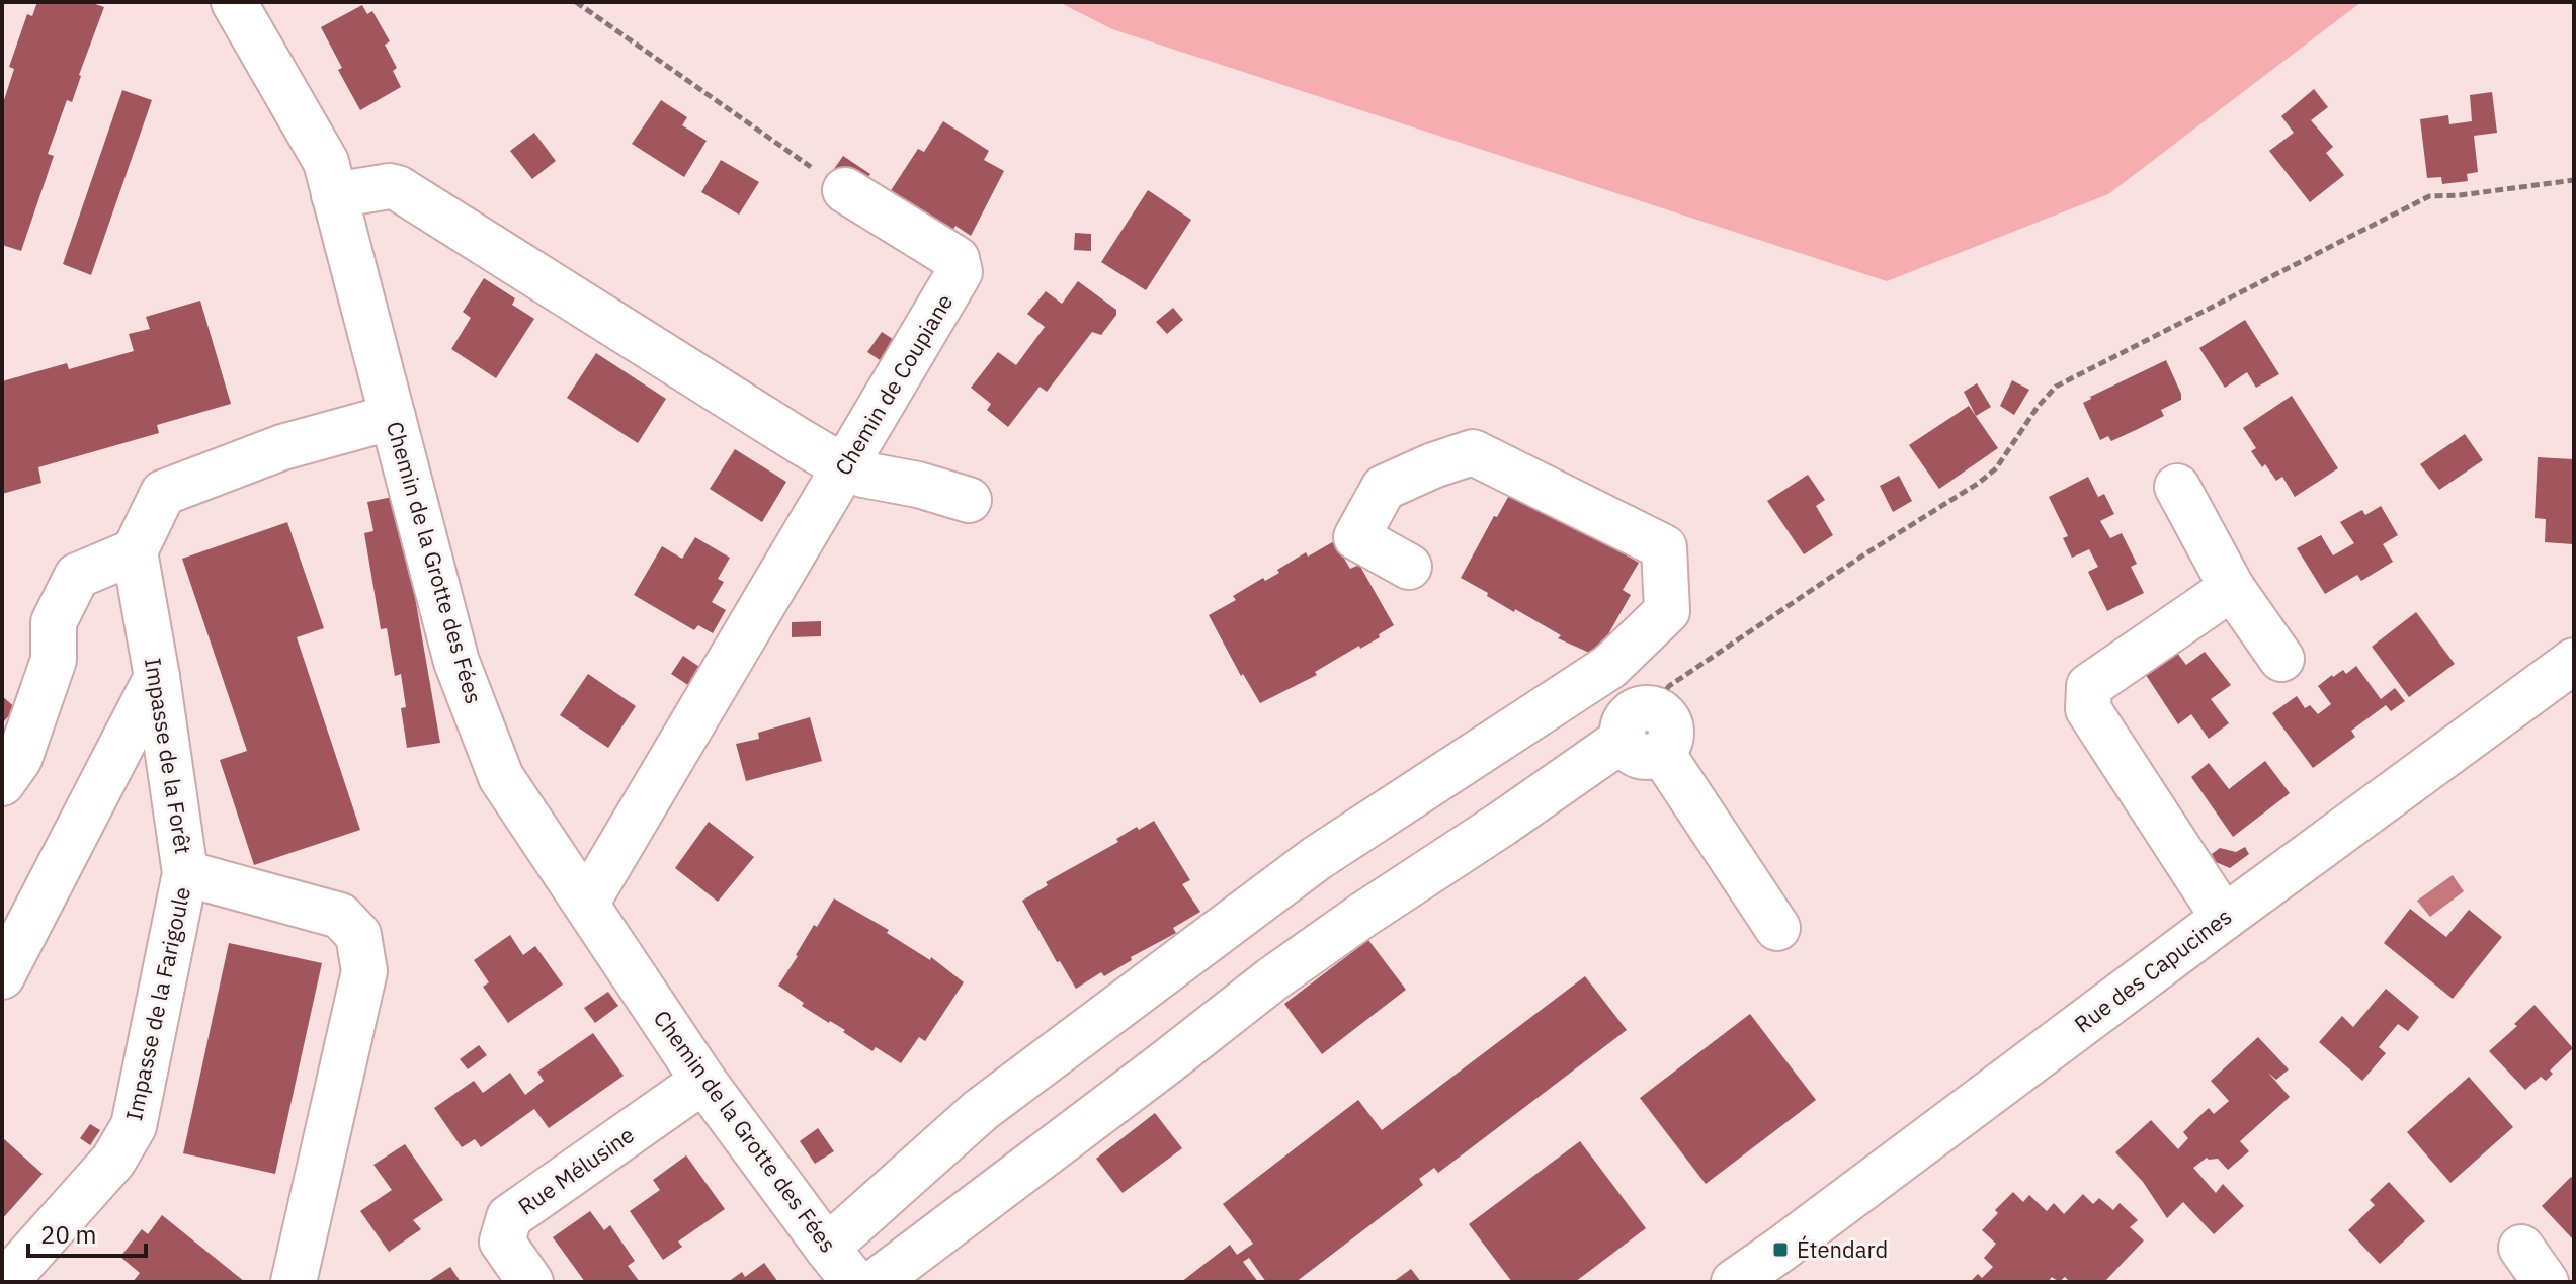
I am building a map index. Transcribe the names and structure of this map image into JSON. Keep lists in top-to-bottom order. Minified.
{"streets":{"street":["Chemin de Coupiane","Chemin de la Grotte des Fées","Impasse de la Forêt","Rue des Capucines","Impasse de la Farigoule","Rue Mélusine"]},"crossings":[["Chemin de Coupiane","Chemin de la Grotte des Fées"],["Chemin de la Grotte des Fées","Rue Mélusine"],["Impasse de la Forêt","Impasse de la Farigoule"]],"places":{"transit":["Étendard"]},"scale_bar":"20 m"}
